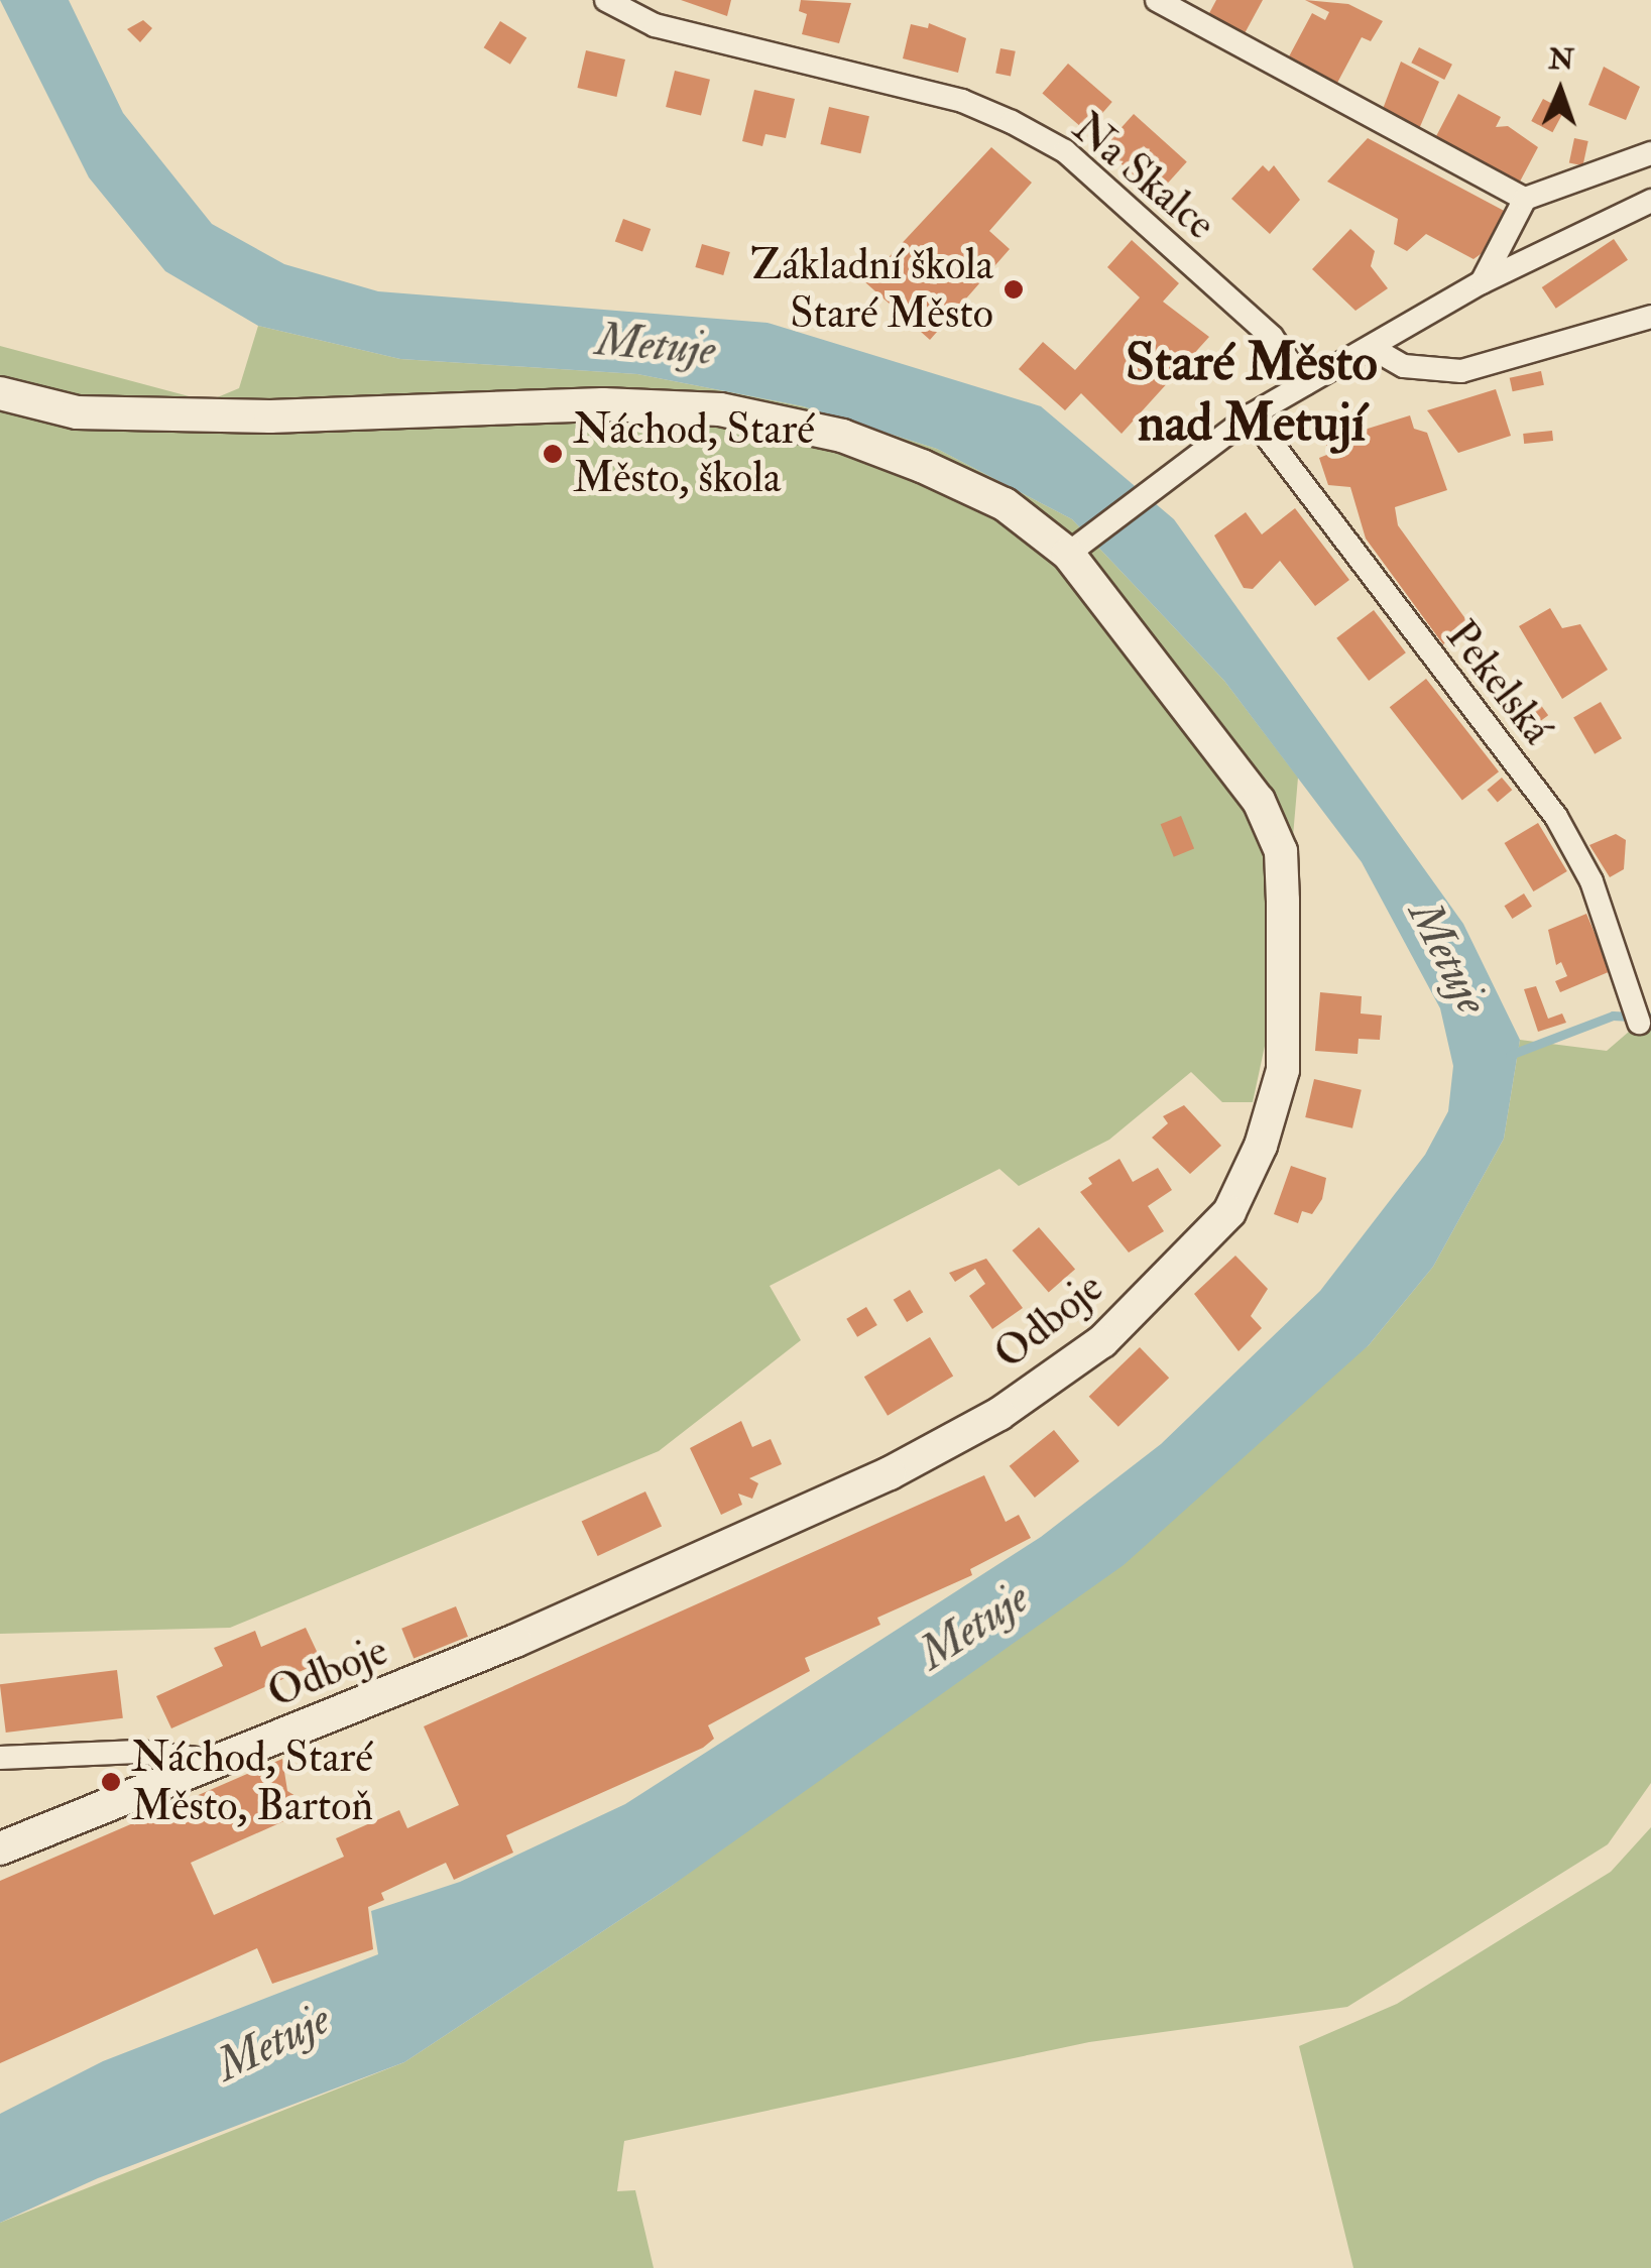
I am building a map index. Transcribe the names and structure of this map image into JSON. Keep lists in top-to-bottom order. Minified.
{"streets":{"street":["Na Skalce","Pekelská","Odboje"]},"districts":["Staré Město nad Metují"],"water":["Metuje"],"places":["Základní škola Staré Město","Náchod, Staré Město, škola","Náchod, Staré Město, Bartoň"],"north":"top"}
